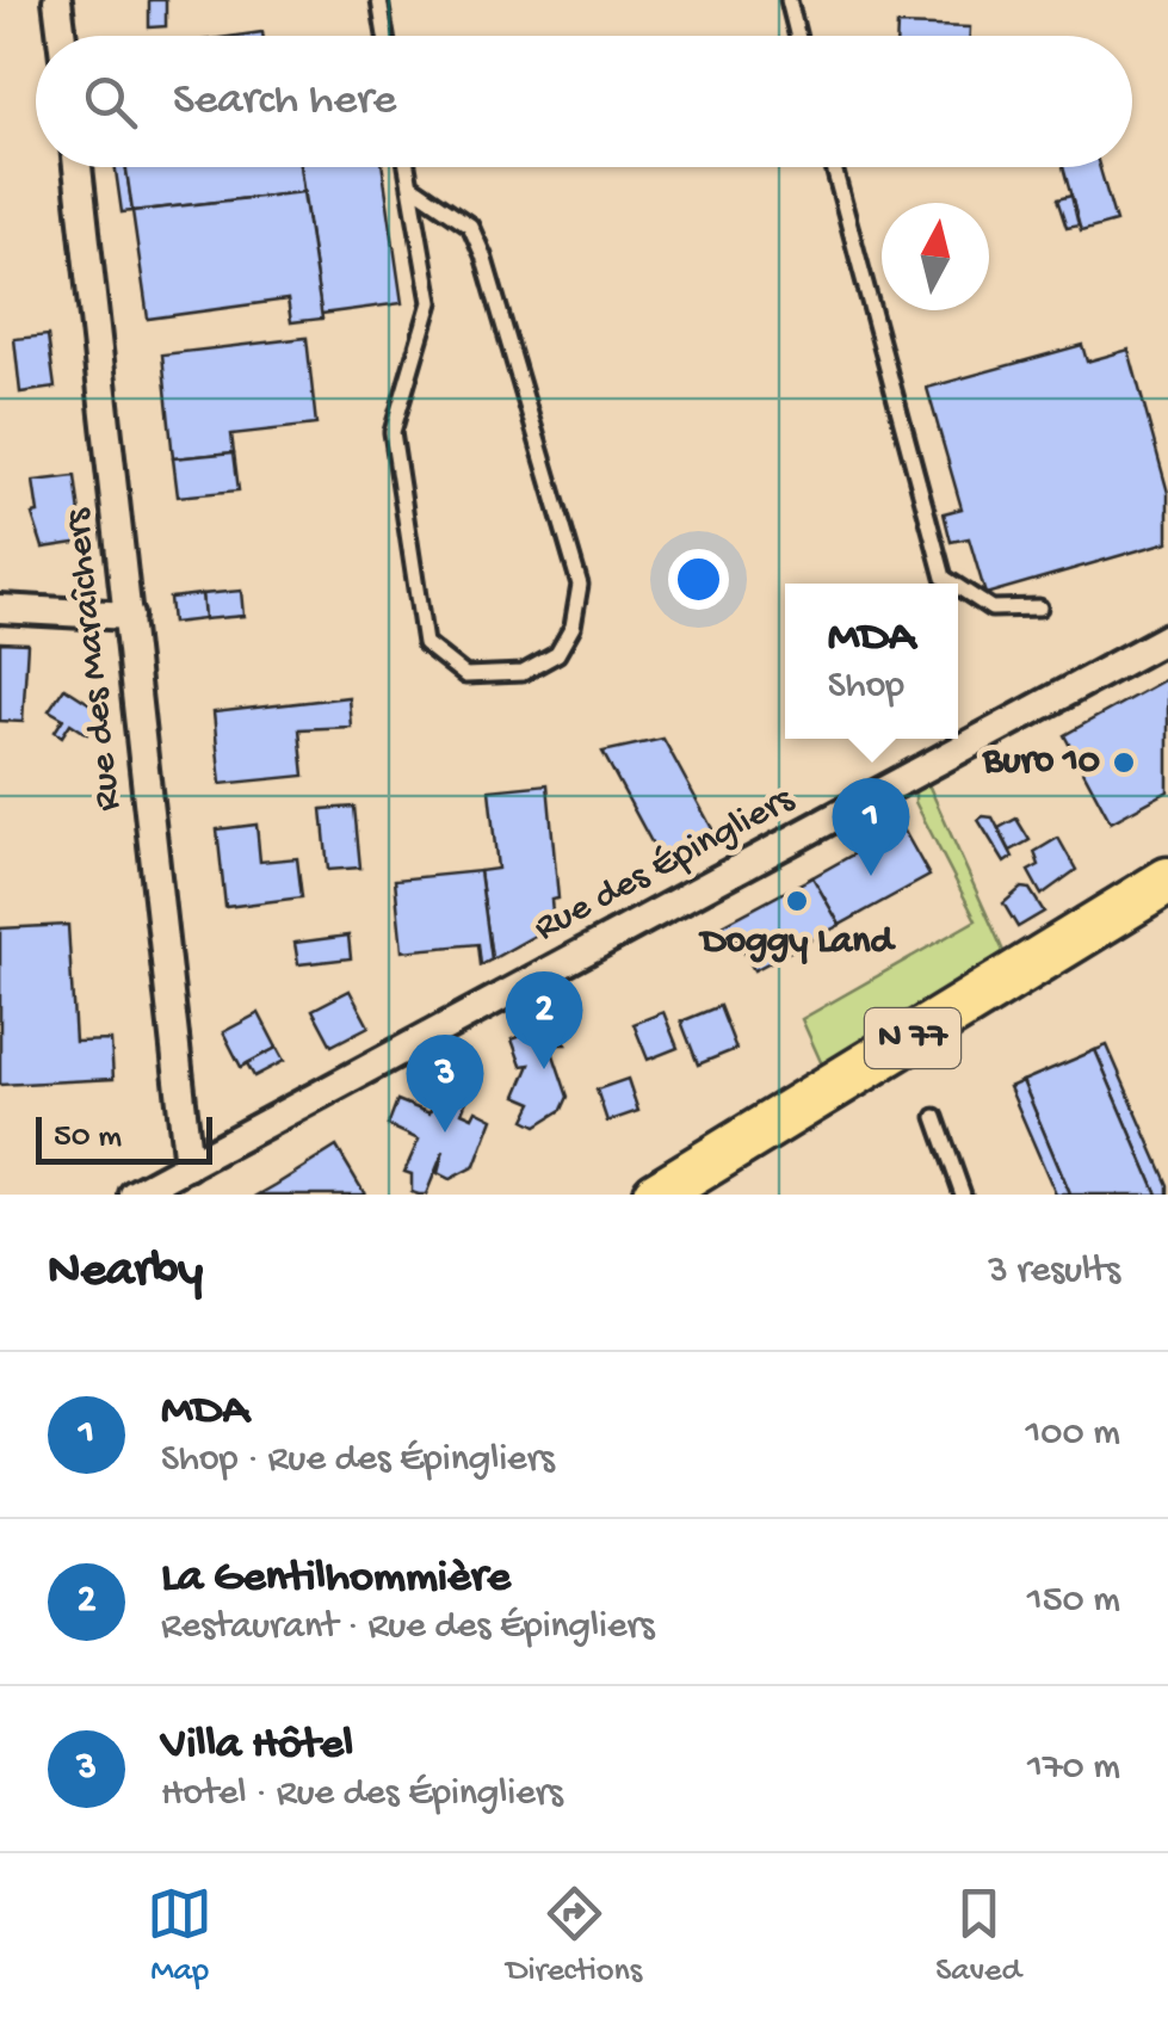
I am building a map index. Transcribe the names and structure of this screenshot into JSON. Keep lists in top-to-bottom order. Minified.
{"streets":{"main road":["N 77"],"street":["Rue des Maraîchers","Rue des Épingliers"]},"crossings":[["Rue des Maraîchers","Rue des Épingliers"]],"places":["Buro 10","Doggy Land"],"scale_bar":"50 m","north":"top","page":{"search":"Search here","popup":["MDA","Shop"],"pins":["1","2","3"],"scale":"50 m","heading":["Nearby","3 results"],"list":[{"mark":"1","name":"MDA","note":"Shop · Rue des Épingliers","value":"100 m"},{"mark":"2","name":"La Gentilhommière","note":"Restaurant · Rue des Épingliers","value":"150 m"},{"mark":"3","name":"Villa Hôtel","note":"Hotel · Rue des Épingliers","value":"170 m"}],"nav":["Map","Directions","Saved"]}}
